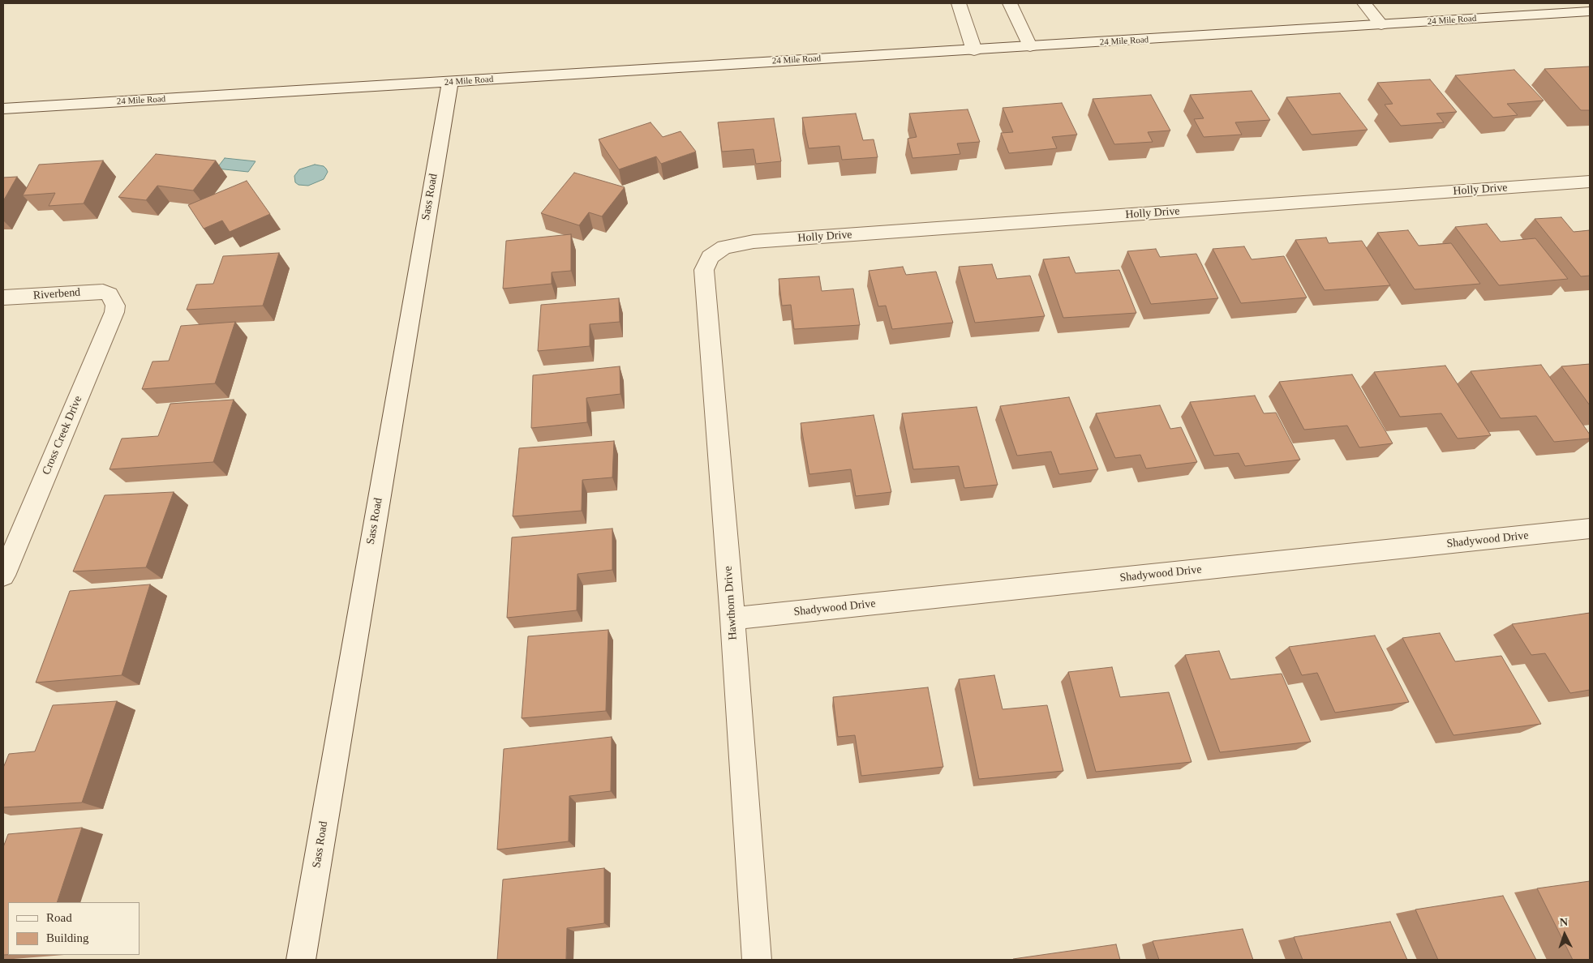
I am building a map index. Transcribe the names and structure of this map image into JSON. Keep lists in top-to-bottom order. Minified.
{"streets":{"street":["24 Mile Road","Holly Drive","Sass Road","Riverbend","Cross Creek Drive","Shadywood Drive","Hawthorn Drive"]},"crossings":[["24 Mile Road","Sass Road"],["Holly Drive","Hawthorn Drive"],["Riverbend","Cross Creek Drive"],["Shadywood Drive","Hawthorn Drive"]],"legend":["Road","Building"],"north":"top"}
